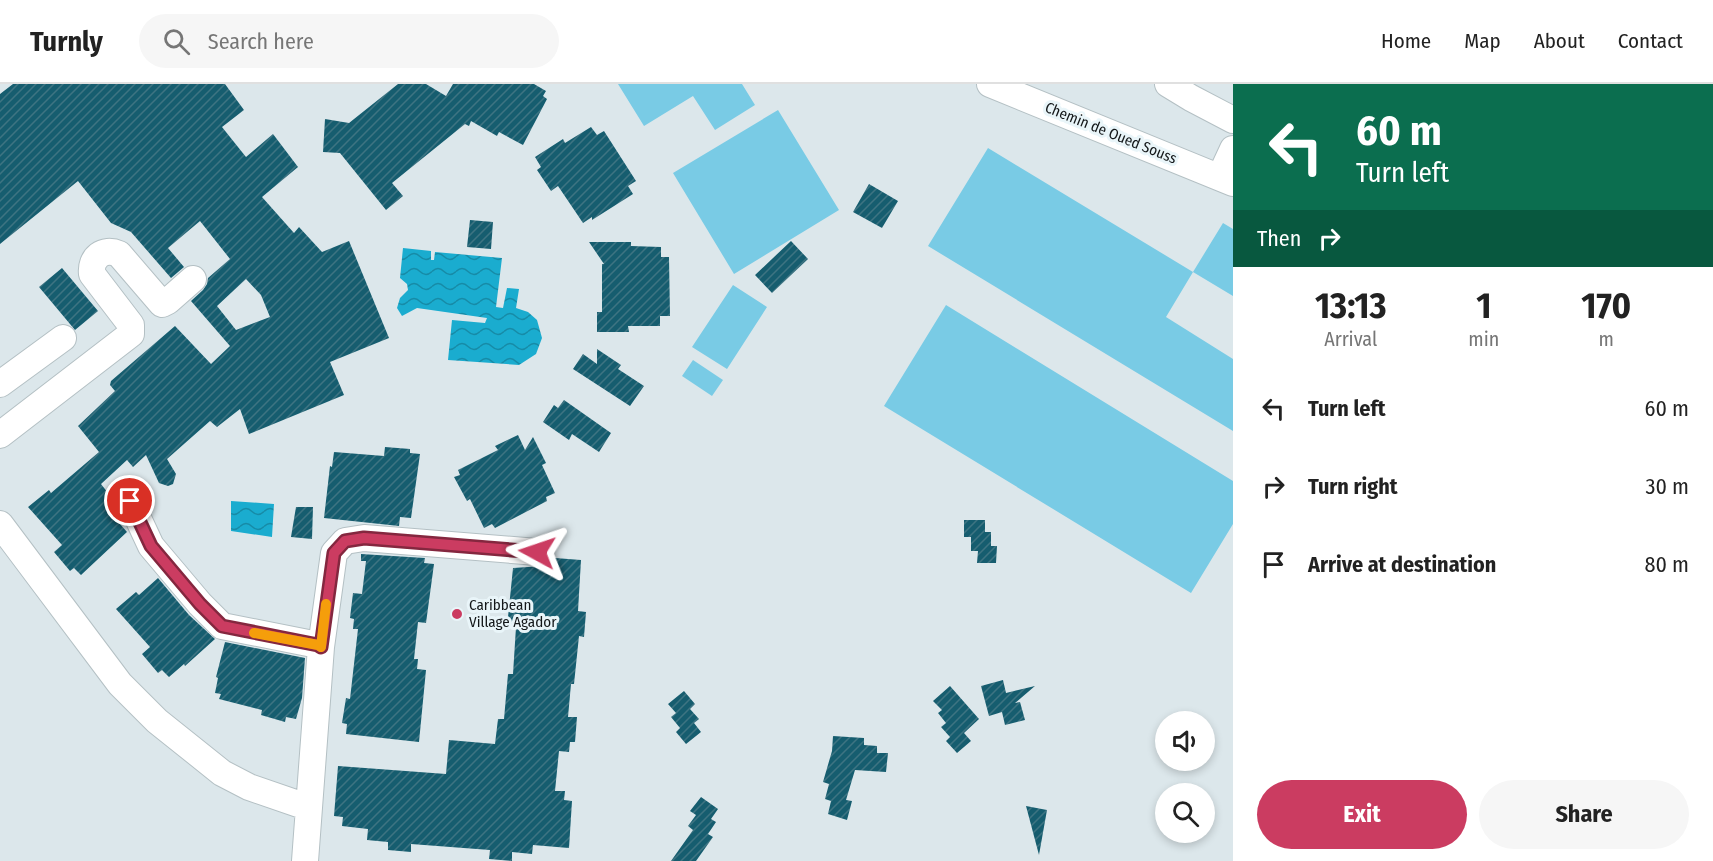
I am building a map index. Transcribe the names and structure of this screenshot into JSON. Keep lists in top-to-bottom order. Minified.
{"streets":{"street":["Chemin de Oued Souss"]},"places":["Caribbean Village Agador"],"page":{"header":"Turnly","search":"Search here","nav":["Home","Map","About","Contact"],"turn":["60 m","Turn left"],"then":"Then","eta":["13:13","Arrival","1","min","170","m"],"list":[{"name":"Turn left","value":"60 m"},{"name":"Turn right","value":"30 m"},{"name":"Arrive at destination","value":"80 m"}],"buttons":["Exit","Share"]}}
